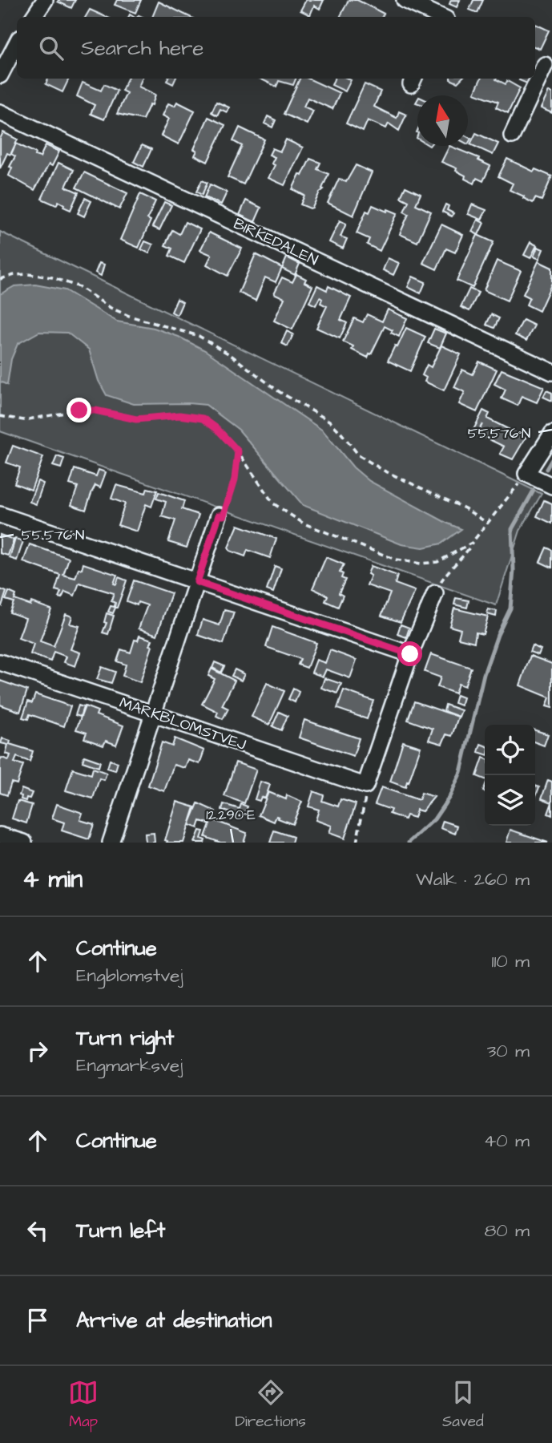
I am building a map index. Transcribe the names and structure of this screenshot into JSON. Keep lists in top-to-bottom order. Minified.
{"streets":{"street":["BIRKEDALEN","MARKBLOMSTVEJ"]},"north":"top","page":{"search":"Search here","heading":["4 min","Walk · 260 m"],"list":[["Continue","Engblomstvej","110 m"],["Turn right","Engmarksvej","30 m"],["Continue","40 m"],["Turn left","80 m"],"Arrive at destination"],"nav":["Map","Directions","Saved"]},"coordinates":["55.576°N","12.290°E"]}
